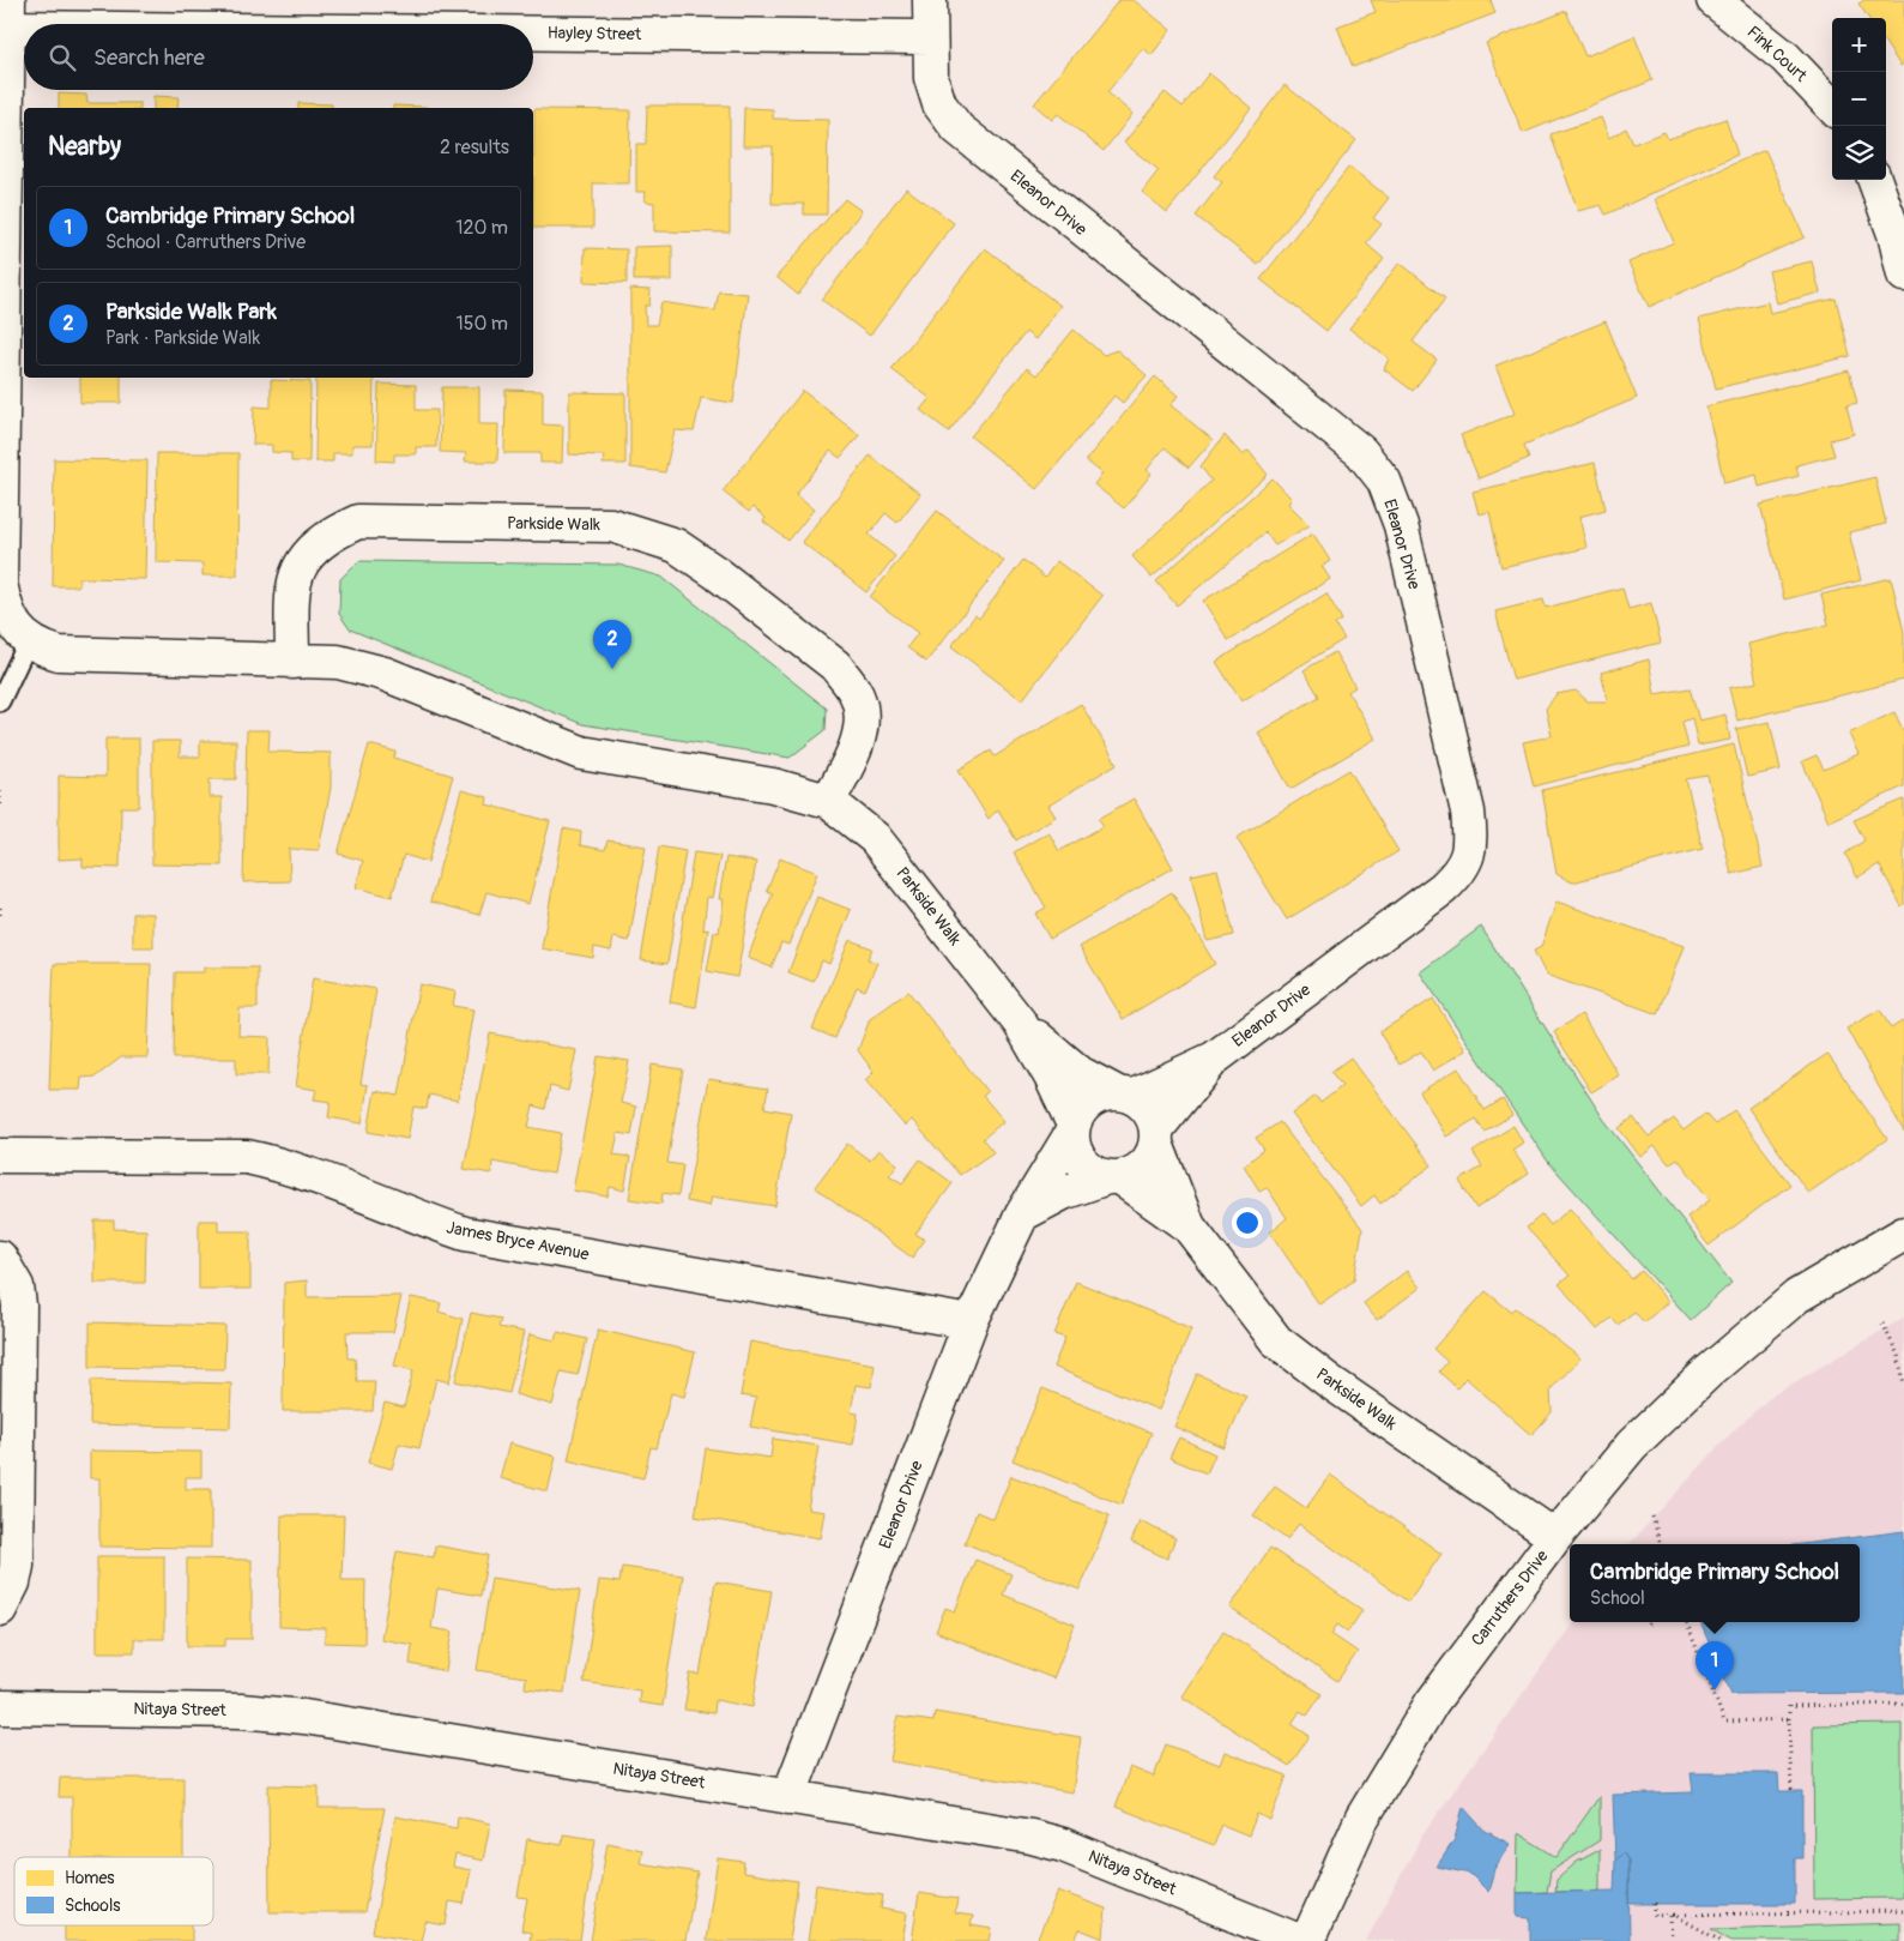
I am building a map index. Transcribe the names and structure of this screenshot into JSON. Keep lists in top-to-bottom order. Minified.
{"streets":{"street":["Hayley Street","Fink Court","Eleanor Drive","Parkside Walk","James Bryce Avenue","Carruthers Drive","Nitaya Street"]},"crossings":[["Hayley Street","Eleanor Drive"],["Eleanor Drive","Parkside Walk"],["Eleanor Drive","James Bryce Avenue"],["Eleanor Drive","Nitaya Street"],["Parkside Walk","Carruthers Drive"]],"legend":["Homes","Schools"],"page":{"map_buttons":["+","−"],"search":"Search here","heading":["Nearby","2 results"],"list":[{"mark":"1","name":"Cambridge Primary School","note":"School · Carruthers Drive","value":"120 m"},{"mark":"2","name":"Parkside Walk Park","note":"Park · Parkside Walk","value":"150 m"}],"pins":["2","1"],"popup":["Cambridge Primary School","School"]}}
